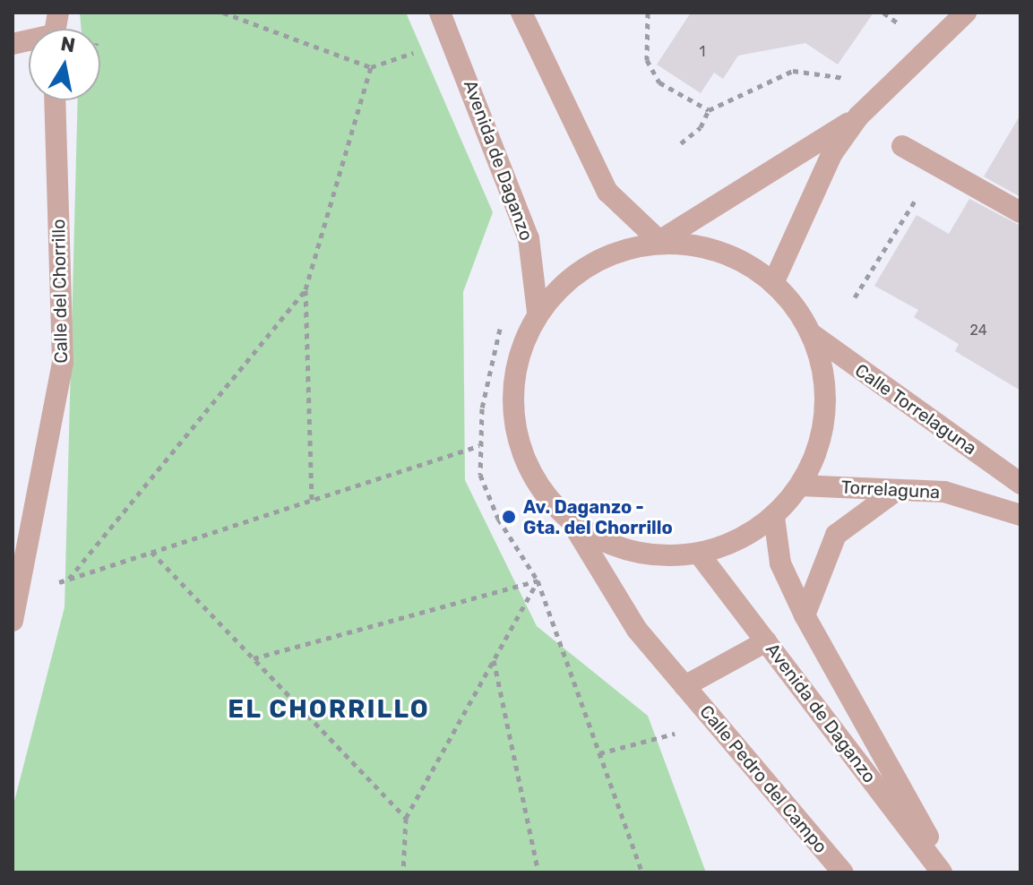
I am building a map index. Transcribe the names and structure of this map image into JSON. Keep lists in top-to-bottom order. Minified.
{"streets":{"street":["Avenida de Daganzo","Calle del Chorrillo","Calle Torrelaguna","Torrelaguna","Calle Pedro del Campo"]},"districts":["EL CHORRILLO"],"places":["Av. Daganzo - Gta. del Chorrillo"],"house_numbers":["1","24"],"north":"top"}
